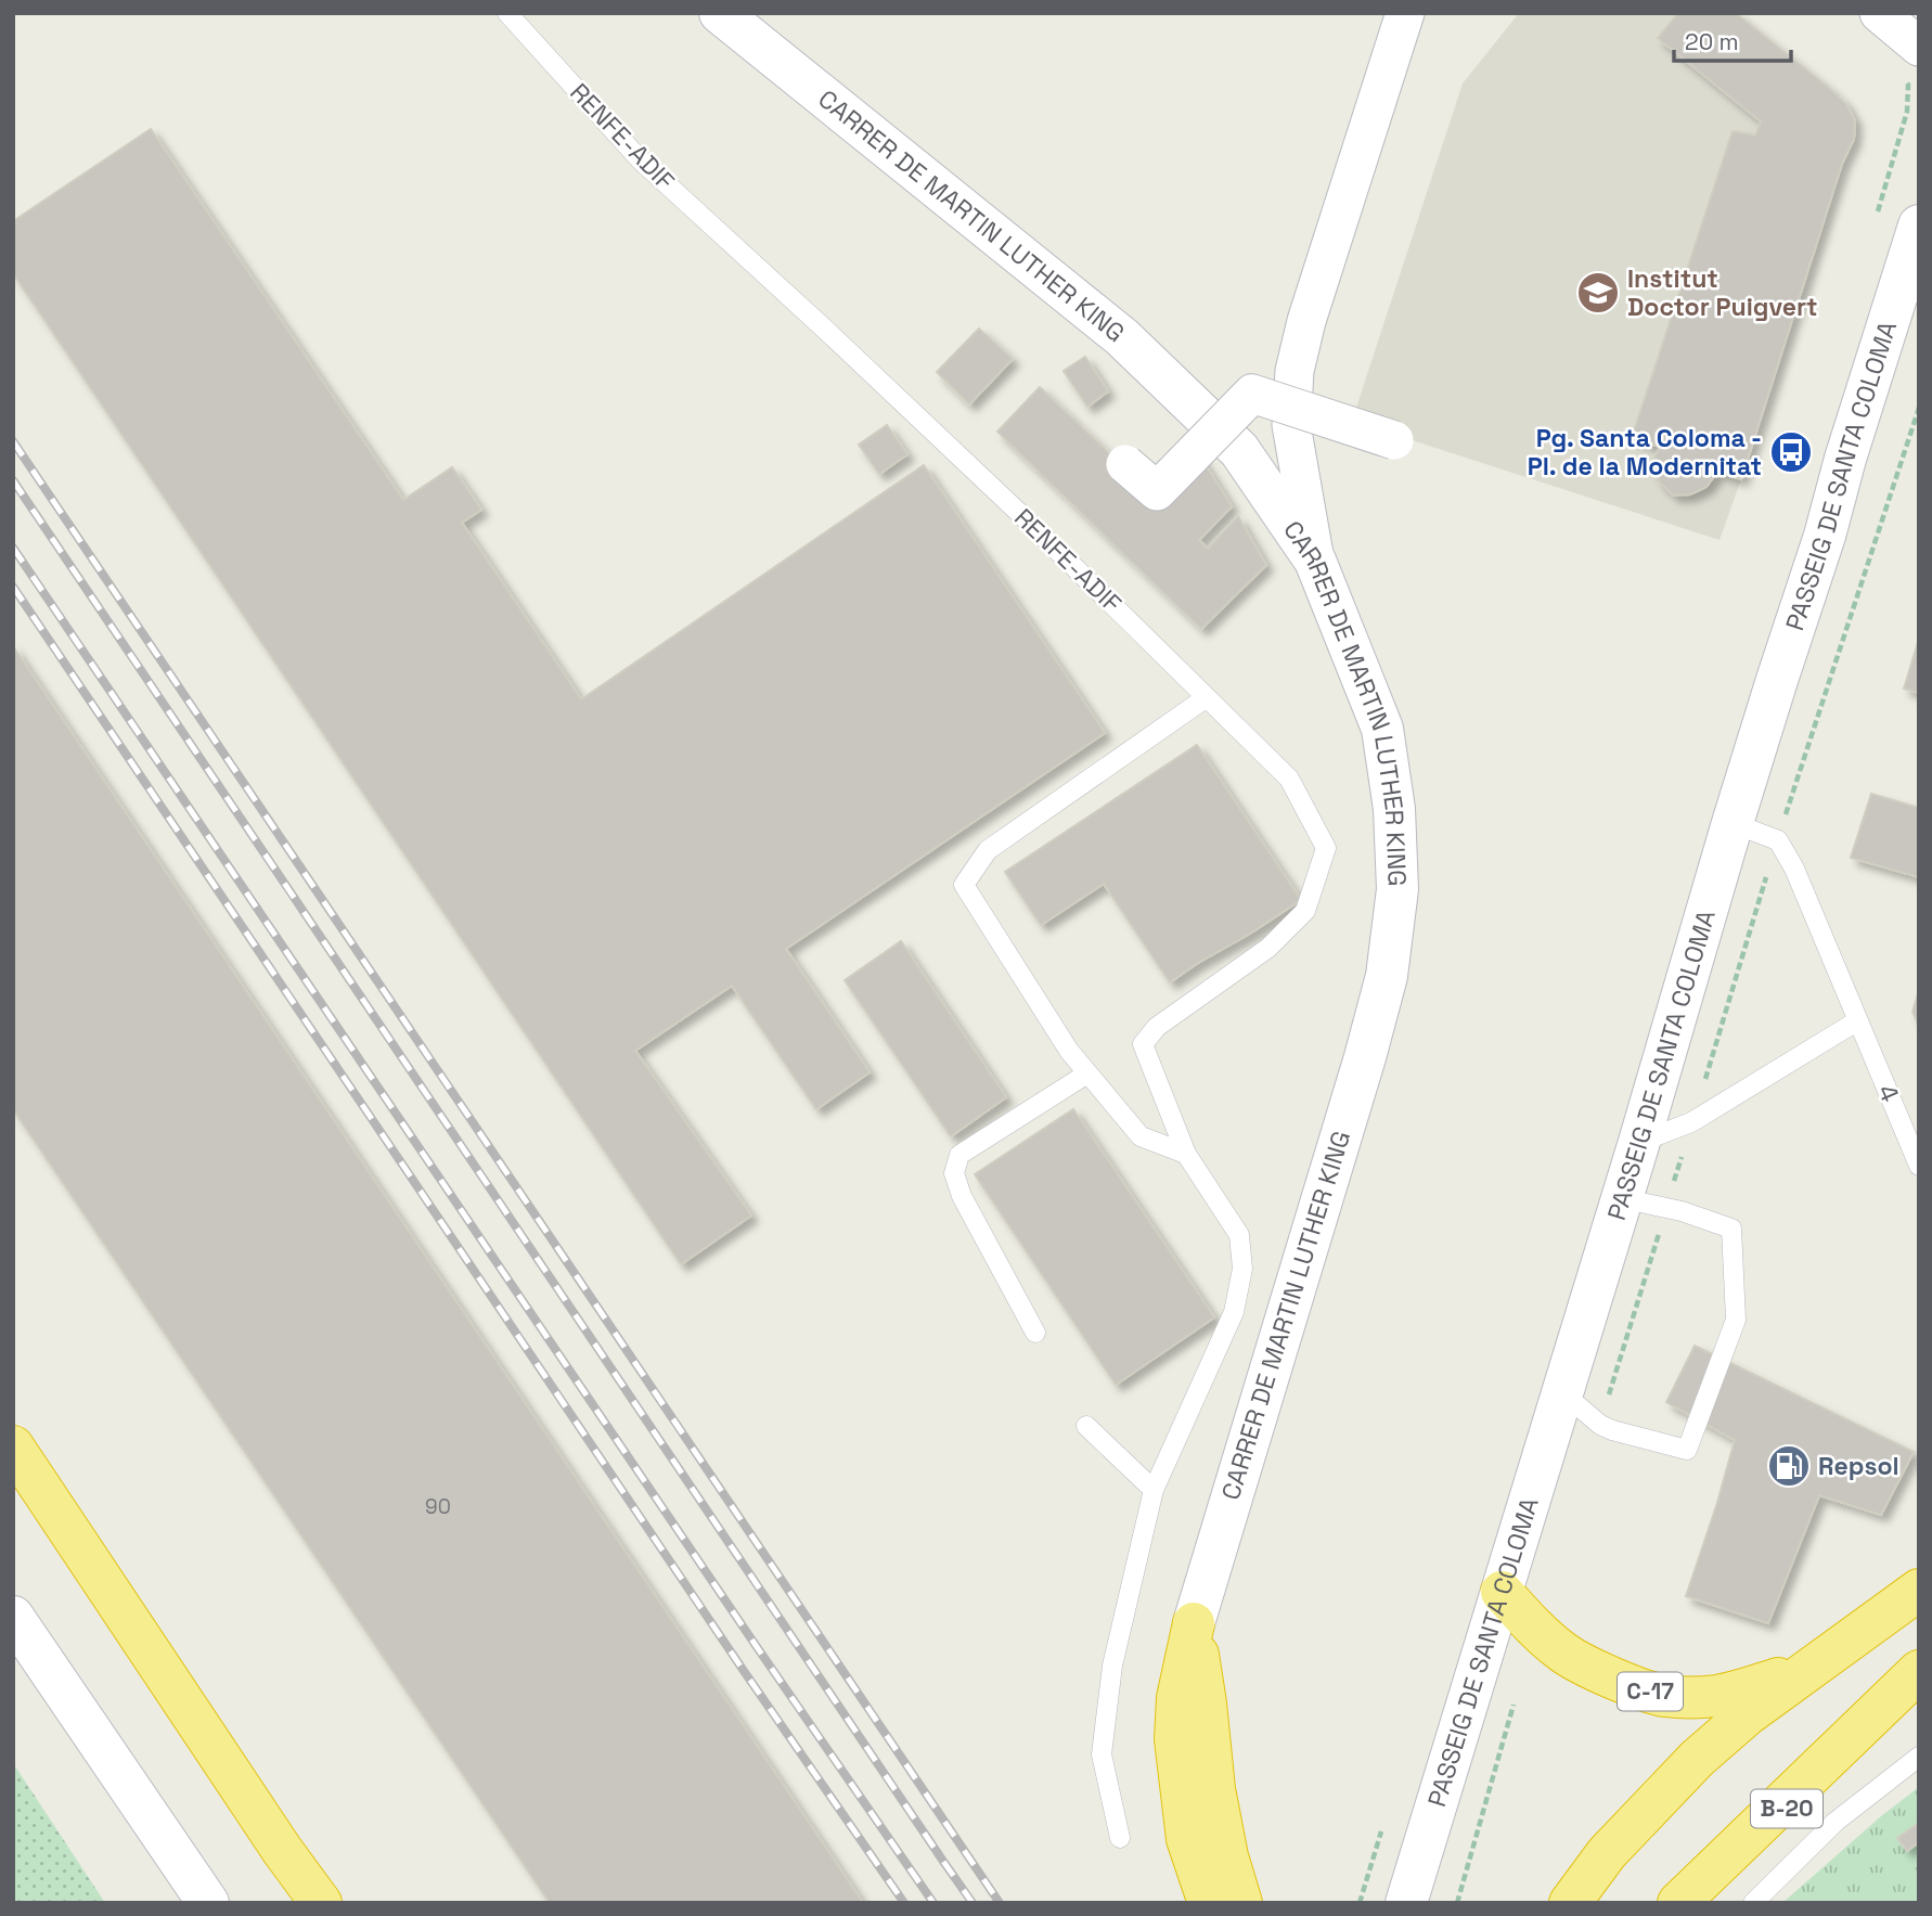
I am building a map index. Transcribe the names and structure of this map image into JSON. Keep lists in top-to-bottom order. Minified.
{"streets":{"highway":["C-17","B-20"],"main road":["CARRER DE MARTIN LUTHER KING","PASSEIG DE SANTA COLOMA"],"lane":["RENFE-ADIF","4"]},"crossings":[["PASSEIG DE SANTA COLOMA","4"],["PASSEIG DE SANTA COLOMA","C-17"]],"places":{"school or university":["Institut Doctor Puigvert"],"bus stop":["Pg. Santa Coloma - Pl. de la Modernitat"],"fuel station":["Repsol"]},"house_numbers":["90"],"scale_bar":"20 m"}
